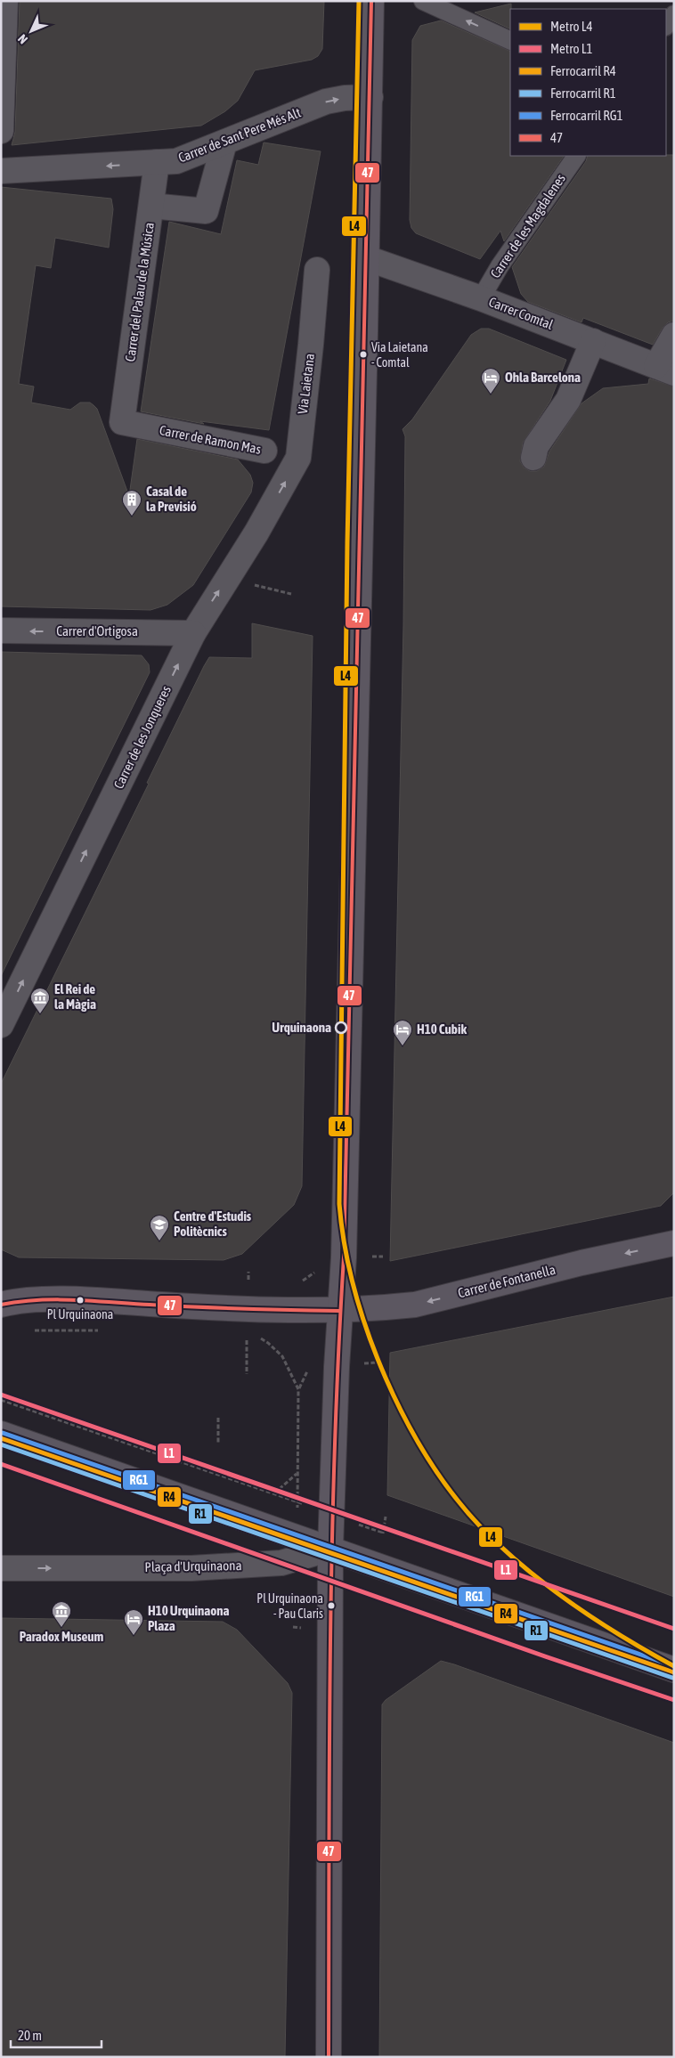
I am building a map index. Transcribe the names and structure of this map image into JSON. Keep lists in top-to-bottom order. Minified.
{"streets":{"main road":["Carrer de Fontanella"],"street":["Carrer de Sant Pere Més Alt","Carrer del Palau de la Música","Carrer Comtal","Via Laietana","Carrer de Ramon Mas","Carrer d'Ortigosa","Carrer de les Jonqueres","Plaça d'Urquinaona"],"lane":["Carrer de les Magdalenes"]},"crossings":[["Carrer de Sant Pere Més Alt","Carrer del Palau de la Música"],["Carrer de les Magdalenes","Carrer Comtal"],["Carrer del Palau de la Música","Carrer de Ramon Mas"],["Via Laietana","Carrer de Ramon Mas"],["Via Laietana","Carrer de les Jonqueres"],["Carrer de Ramon Mas","Carrer de les Jonqueres"],["Carrer d'Ortigosa","Carrer de les Jonqueres"]],"one_way":["Carrer d'Ortigosa","Carrer de les Jonqueres","Carrer de Fontanella","Plaça d'Urquinaona"],"places":{"other":["Via Laietana - Comtal","Urquinaona","Pl Urquinaona","Pl Urquinaona - Pau Claris"],"hotel":["Ohla Barcelona","H10 Cubik","H10 Urquinaona Plaza"],"building":["Casal de la Previsió"],"museum":["El Rei de la Màgia","Paradox Museum"],"school or university":["Centre d'Estudis Politècnics"]},"lines":["metro line L4","transit line 47","metro line L1","rail line RG1","rail line R4","rail line R1"],"legend":["Metro L4","Metro L1","Ferrocarril R4","Ferrocarril R1","Ferrocarril RG1","47"],"scale_bar":"20 m","north":"bottom left"}
